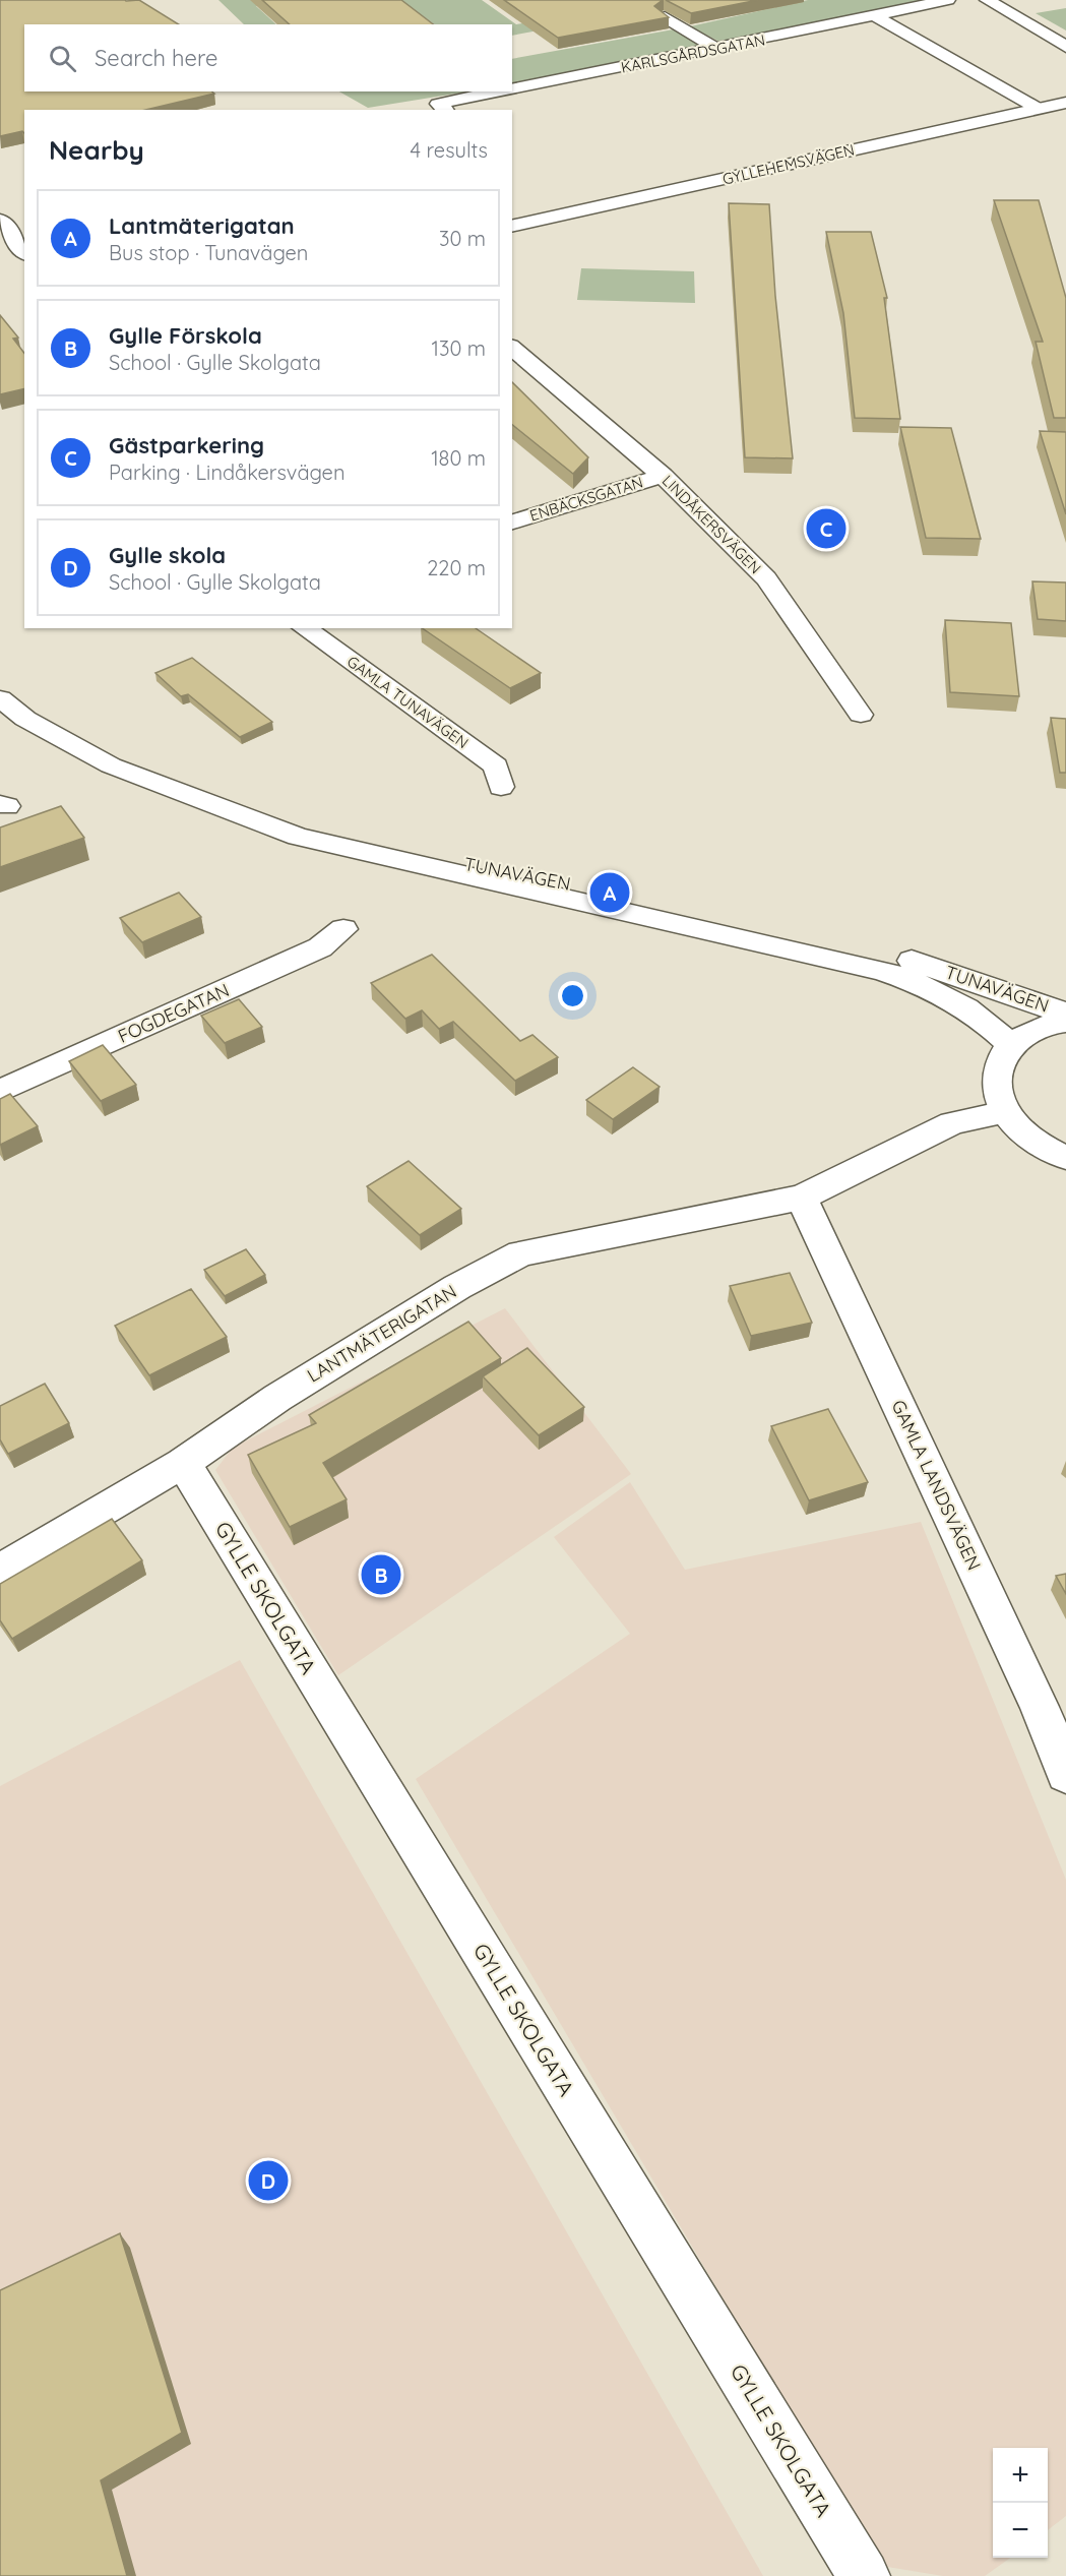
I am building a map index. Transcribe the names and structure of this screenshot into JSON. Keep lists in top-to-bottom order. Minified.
{"streets":{"street":["KARLSGÅRDSGATAN","GYLLEHEMSVÄGEN","ENBÄCKSGATAN","LINDÅKERSVÄGEN","GAMLA TUNAVÄGEN","TUNAVÄGEN","FOGDEGATAN","LANTMÄTERIGATAN","GAMLA LANDSVÄGEN","GYLLE SKOLGATA"]},"crossings":[["ENBÄCKSGATAN","LINDÅKERSVÄGEN"],["LANTMÄTERIGATAN","GAMLA LANDSVÄGEN"],["LANTMÄTERIGATAN","GYLLE SKOLGATA"]],"page":{"search":"Search here","heading":["Nearby","4 results"],"list":[{"mark":"A","name":"Lantmäterigatan","note":"Bus stop · Tunavägen","value":"30 m"},{"mark":"B","name":"Gylle Förskola","note":"School · Gylle Skolgata","value":"130 m"},{"mark":"C","name":"Gästparkering","note":"Parking · Lindåkersvägen","value":"180 m"},{"mark":"D","name":"Gylle skola","note":"School · Gylle Skolgata","value":"220 m"}],"pins":["C","A","B","D"],"map_buttons":["+","−"]}}
